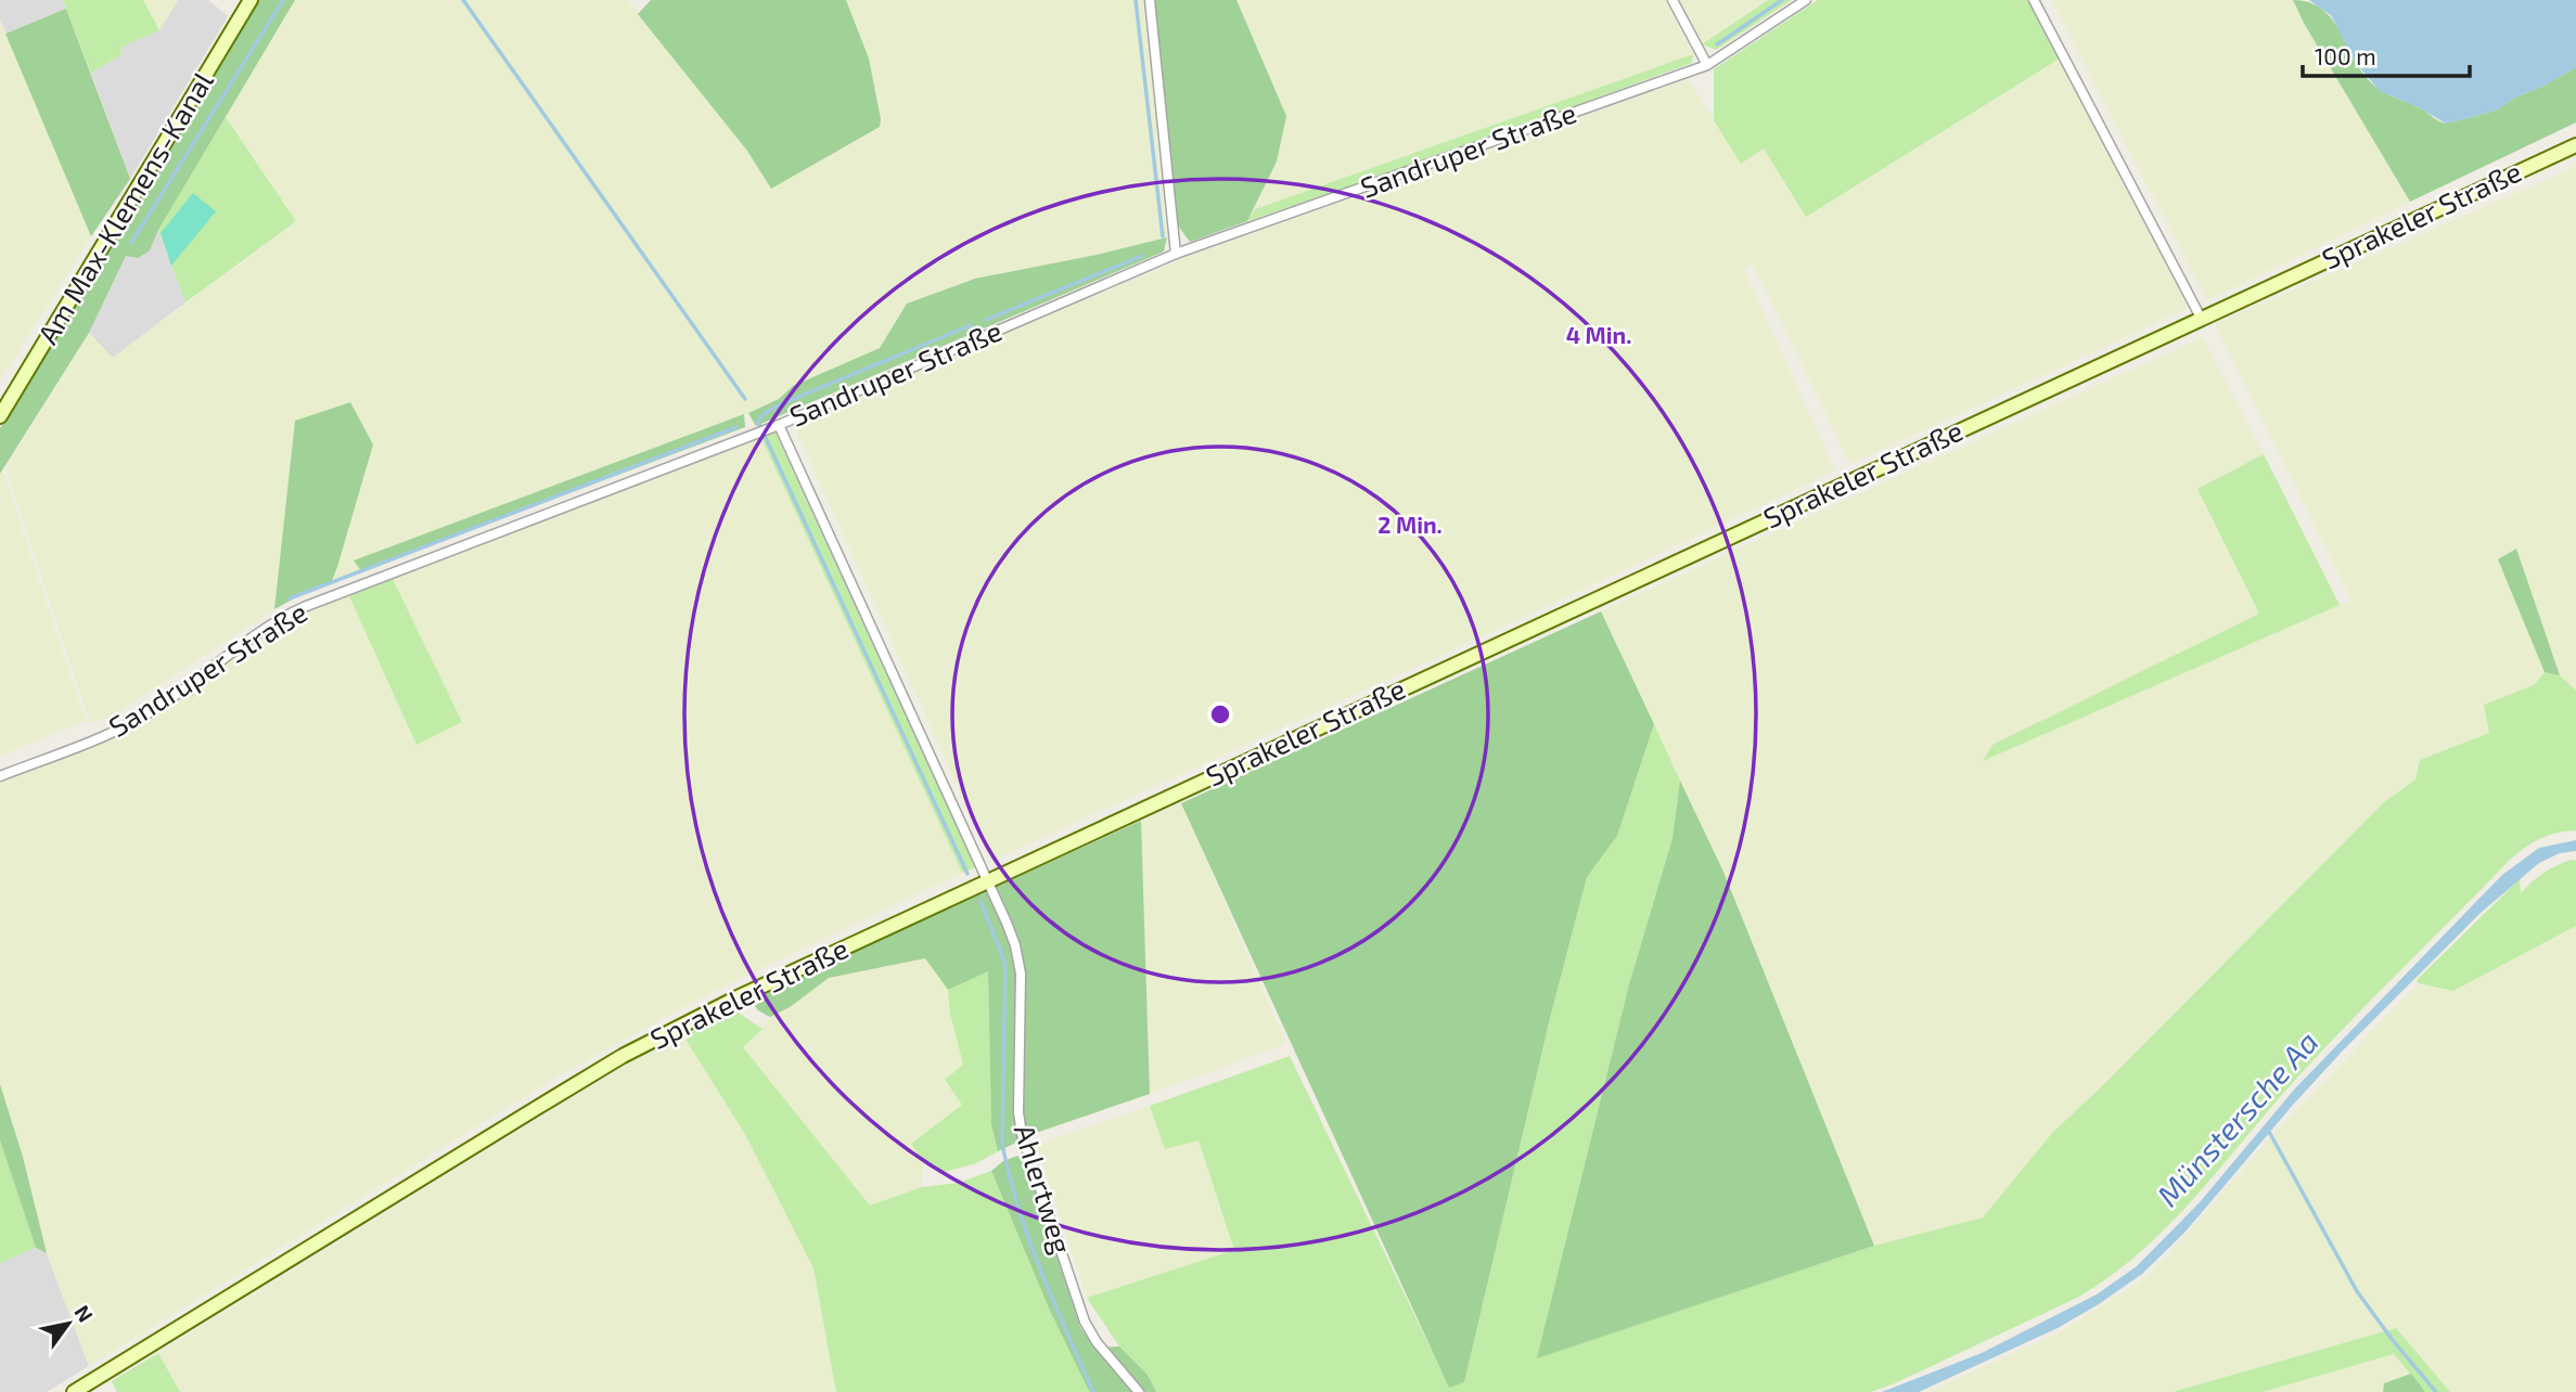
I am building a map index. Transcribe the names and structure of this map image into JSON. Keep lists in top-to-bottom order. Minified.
{"streets":{"main road":["Am Max-Klemens-Kanal","Sprakeler Straße"],"street":["Sandruper Straße","Ahlertweg"]},"crossings":[["Sandruper Straße","Ahlertweg"],["Sprakeler Straße","Ahlertweg"]],"water":["Münstersche Aa"],"scale_bar":"100 m","north":"top right","rings":["4 Min.","2 Min."]}
